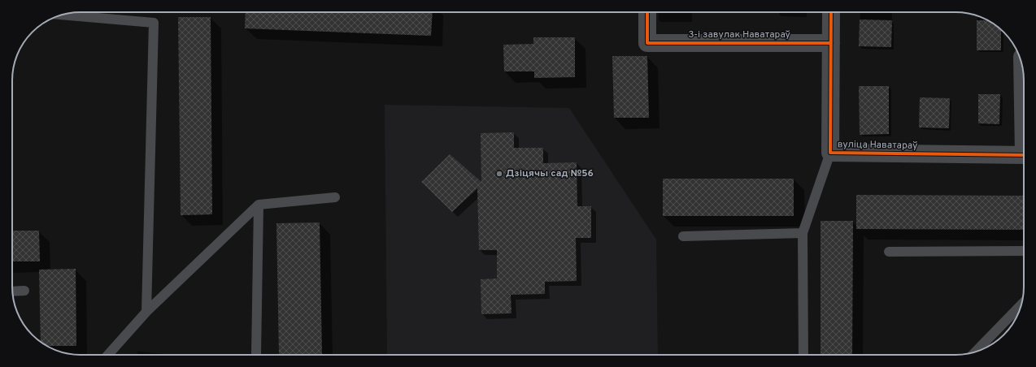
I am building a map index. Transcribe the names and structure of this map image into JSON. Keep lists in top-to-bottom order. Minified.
{"streets":{"street":["3-і завулак Наватараў","вуліца Наватараў"]},"crossings":[["3-і завулак Наватараў","вуліца Наватараў"]],"places":["Дзіцячы сад №56"]}
